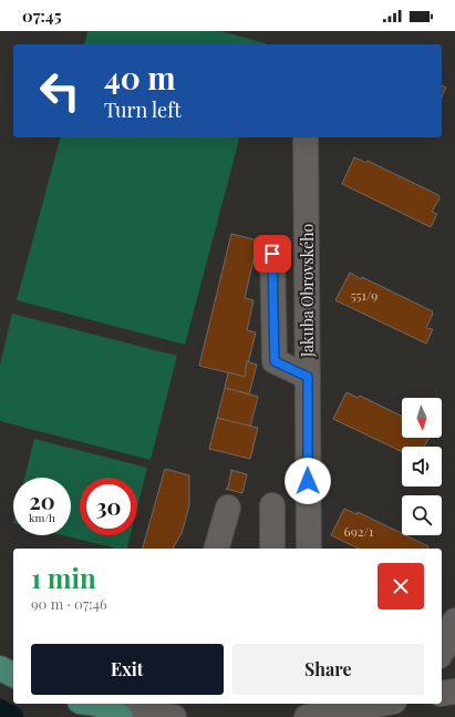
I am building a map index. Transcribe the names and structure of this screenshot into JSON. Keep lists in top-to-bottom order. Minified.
{"streets":{"street":["Jakuba Obrovského"]},"house_numbers":["551/9","692/1"],"north":"bottom","page":{"status":"07:45","turn":["40 m","Turn left"],"speed":"20 km/h","limit":"30","heading":["1 min","90 m · 07:46"],"buttons":["Exit","Share"]}}
